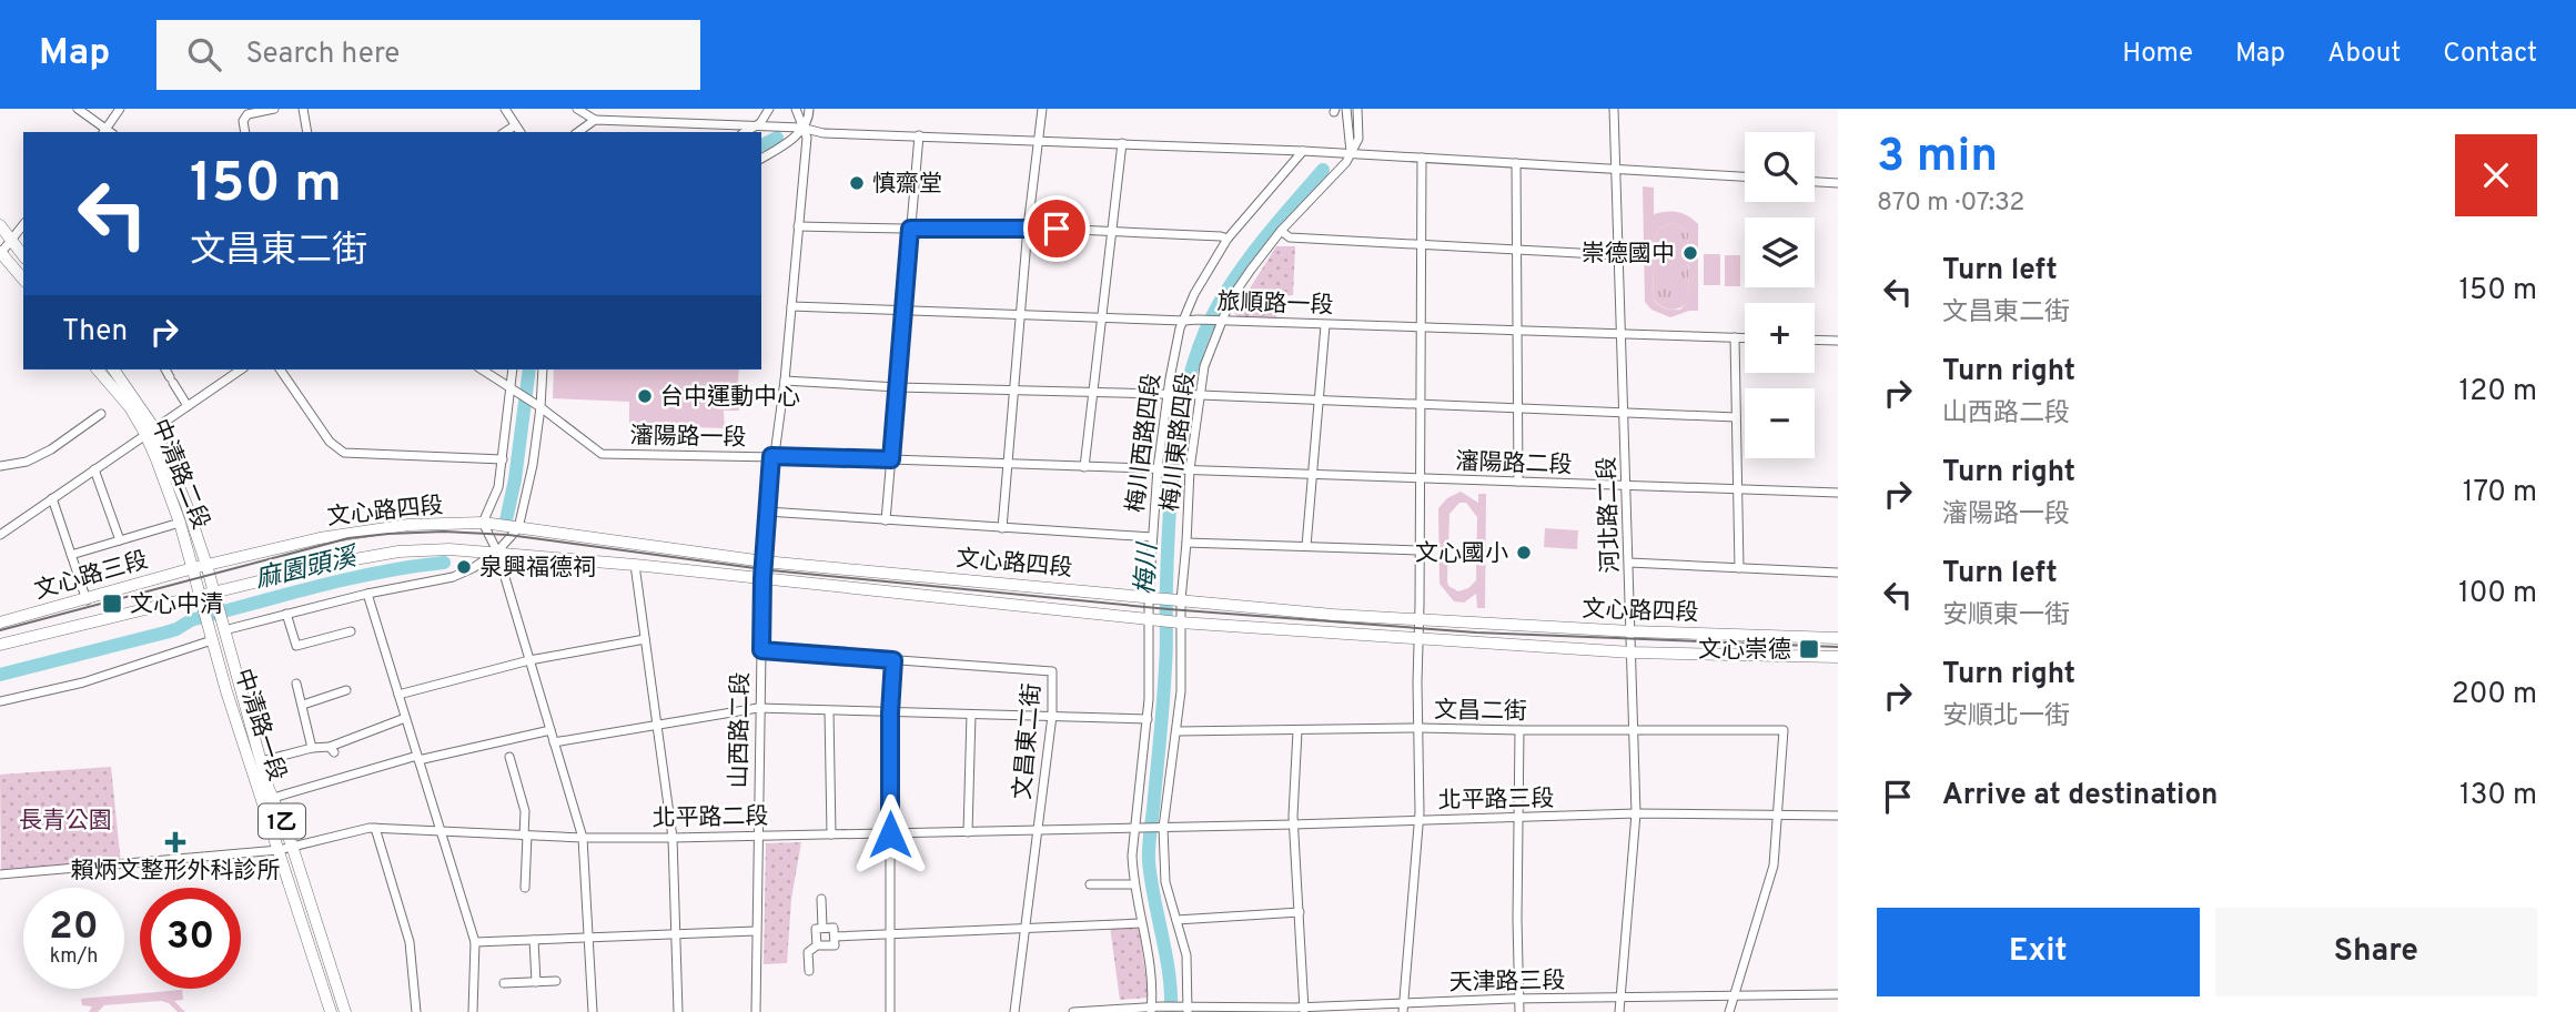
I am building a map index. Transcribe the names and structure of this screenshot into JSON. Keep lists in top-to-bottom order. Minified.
{"streets":{"main road":["中清路二段","文心路四段","文心路三段","中清路一段","1乙"],"street":["旅順路一段","瀋陽路一段","梅川東路四段","梅川西路四段","瀋陽路二段","河北路二段","文昌二街","山西路二段","文昌東二街","北平路三段","北平路二段","天津路三段"]},"crossings":[["旅順路一段","梅川東路四段"],["旅順路一段","梅川西路四段"],["旅順路一段","河北路二段"],["旅順路一段","山西路二段"],["瀋陽路一段","梅川東路四段"],["瀋陽路一段","梅川西路四段"],["瀋陽路一段","瀋陽路二段"],["瀋陽路一段","山西路二段"],["梅川東路四段","瀋陽路二段"],["梅川東路四段","文心路四段"],["梅川東路四段","文昌二街"],["梅川東路四段","北平路三段"],["梅川東路四段","天津路三段"],["梅川西路四段","文心路四段"],["梅川西路四段","北平路二段"],["梅川西路四段","天津路三段"],["瀋陽路二段","河北路二段"],["中清路二段","文心路四段"],["中清路二段","文心路三段"],["中清路二段","中清路一段"],["文心路四段","河北路二段"],["文心路四段","文心路三段"],["文心路四段","山西路二段"],["河北路二段","文昌二街"],["河北路二段","北平路三段"],["河北路二段","天津路三段"],["文昌二街","北平路三段"],["中清路一段","北平路二段"],["山西路二段","文昌東二街"],["山西路二段","北平路二段"],["文昌東二街","北平路二段"],["北平路三段","北平路二段"]],"water":["麻園頭溪","梅川"],"parks":["長青公園"],"places":{"other":["慎齋堂","崇德國中","台中運動中心","文心國小","泉興福德祠"],"transit":["文心中清","文心崇德"],"health":["賴炳文整形外科診所"]},"page":{"header":"Map","search":"Search here","nav":["Home","Map","About","Contact"],"heading":["3 min","870 m · 07:32"],"map_buttons":["+","−"],"turn":["150 m","文昌東二街"],"list":[{"name":"Turn left","note":"文昌東二街","value":"150 m"},{"name":"Turn right","note":"山西路二段","value":"120 m"},{"name":"Turn right","note":"瀋陽路一段","value":"170 m"},{"name":"Turn left","note":"安順東一街","value":"100 m"},{"name":"Turn right","note":"安順北一街","value":"200 m"},{"name":"Arrive at destination","value":"130 m"}],"then":"Then","speed":"20 km/h","limit":"30","buttons":["Exit","Share"]}}
